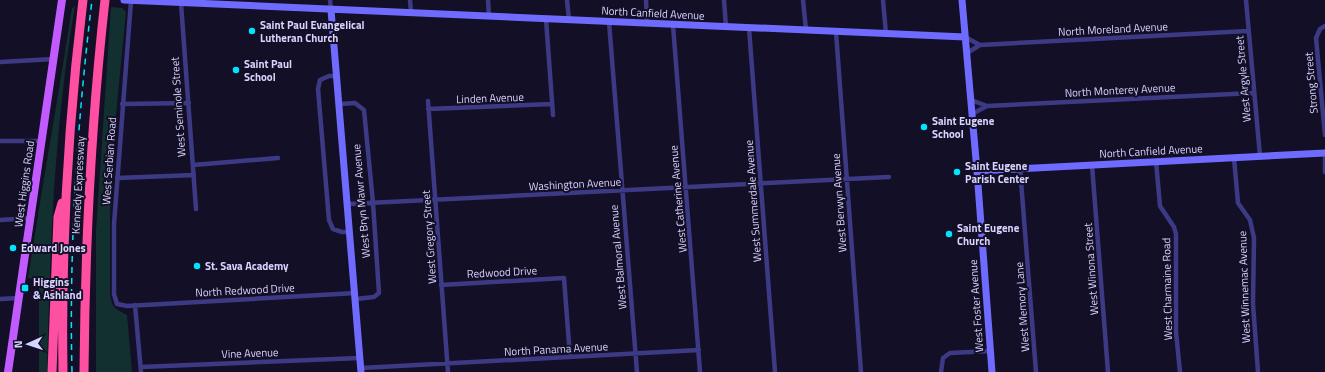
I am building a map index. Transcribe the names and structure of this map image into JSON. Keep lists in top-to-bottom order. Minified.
{"streets":{"highway":["Kennedy Expressway"],"main road":["West Higgins Road"],"street":["North Canfield Avenue","North Moreland Avenue","West Argyle Street","Strong Street","North Monterey Avenue","Linden Avenue","West Seminole Street","West Serbian Road","Washington Avenue","West Catherine Avenue","West Bryn Mawr Avenue","West Summerdale Avenue","West Berwyn Avenue","West Gregory Street","West Balmoral Avenue","West Winona Street","Redwood Drive","West Winnemac Avenue","West Charmaine Road","North Redwood Drive","West Foster Avenue","West Memory Lane","North Panama Avenue","Vine Avenue"]},"crossings":[["North Canfield Avenue","North Moreland Avenue"],["North Canfield Avenue","West Argyle Street"],["North Canfield Avenue","West Seminole Street"],["North Canfield Avenue","West Serbian Road"],["North Canfield Avenue","West Catherine Avenue"],["North Canfield Avenue","West Bryn Mawr Avenue"],["North Canfield Avenue","West Summerdale Avenue"],["North Canfield Avenue","West Berwyn Avenue"],["North Canfield Avenue","West Balmoral Avenue"],["North Canfield Avenue","West Winona Street"],["North Canfield Avenue","West Winnemac Avenue"],["North Canfield Avenue","West Charmaine Road"],["North Canfield Avenue","West Foster Avenue"],["North Canfield Avenue","West Memory Lane"],["North Moreland Avenue","West Argyle Street"],["North Moreland Avenue","West Foster Avenue"],["West Argyle Street","North Monterey Avenue"],["North Monterey Avenue","West Foster Avenue"],["Linden Avenue","West Gregory Street"],["West Serbian Road","North Redwood Drive"],["Washington Avenue","West Catherine Avenue"],["Washington Avenue","West Bryn Mawr Avenue"],["Washington Avenue","West Summerdale Avenue"],["Washington Avenue","West Berwyn Avenue"],["Washington Avenue","West Gregory Street"],["Washington Avenue","West Balmoral Avenue"],["West Catherine Avenue","North Panama Avenue"],["West Bryn Mawr Avenue","North Redwood Drive"],["West Bryn Mawr Avenue","North Panama Avenue"],["West Bryn Mawr Avenue","Vine Avenue"],["West Gregory Street","Redwood Drive"],["West Gregory Street","North Panama Avenue"],["West Balmoral Avenue","North Panama Avenue"],["Redwood Drive","North Panama Avenue"]],"places":{"other":["Saint Paul Evangelical Lutheran Church","Saint Paul School","Saint Eugene School","Saint Eugene Parish Center","Saint Eugene Church","Edward Jones","St. Sava Academy"],"transit":["Higgins & Ashland"]},"north":"left"}
